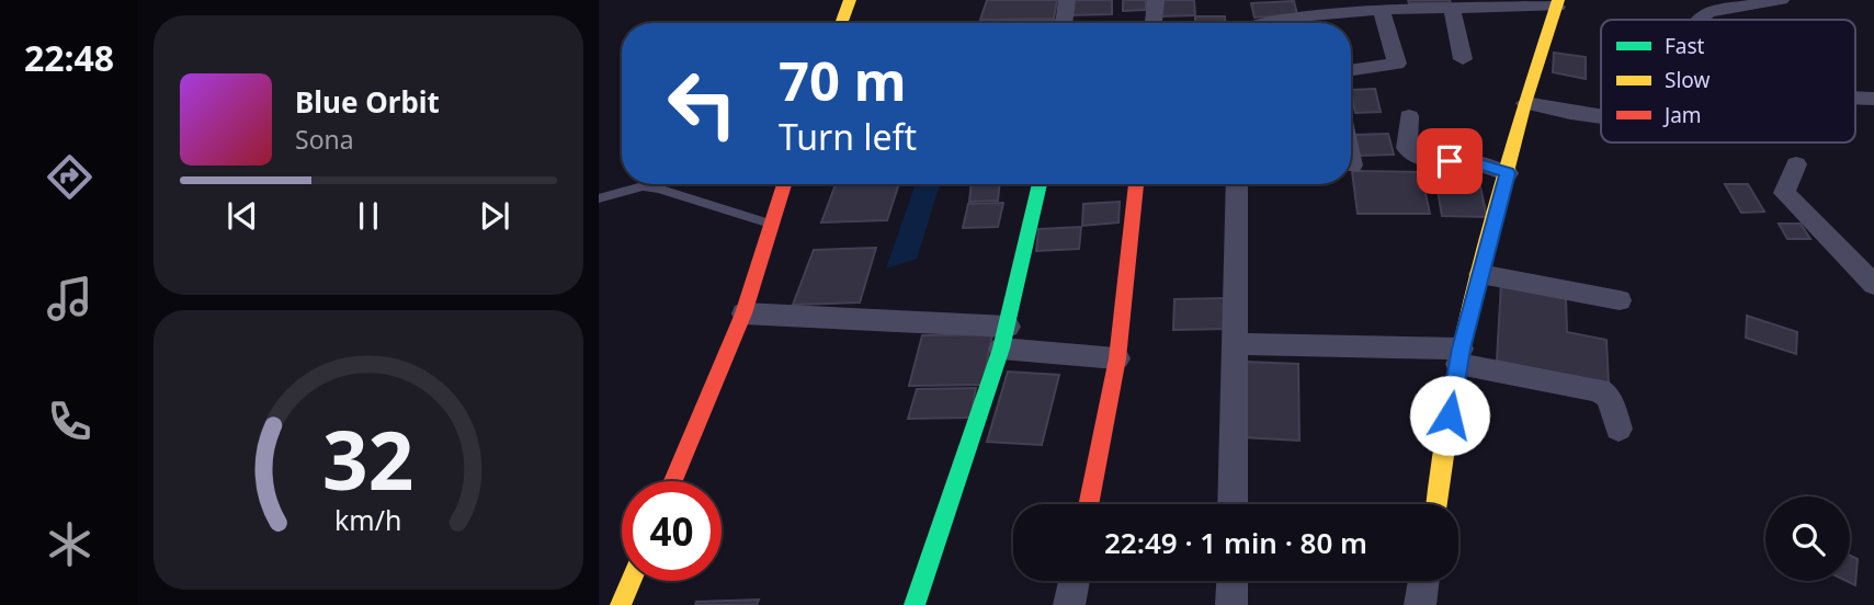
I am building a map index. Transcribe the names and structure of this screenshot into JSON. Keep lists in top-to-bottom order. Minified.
{"legend":["Fast","Slow","Jam"],"page":{"tabs":"22:48","turn":["70 m","Turn left"],"song":["Blue Orbit","Sona"],"limit":"40","trip":"22:49 · 1 min · 80 m","gauge":["32","km/h"]}}
